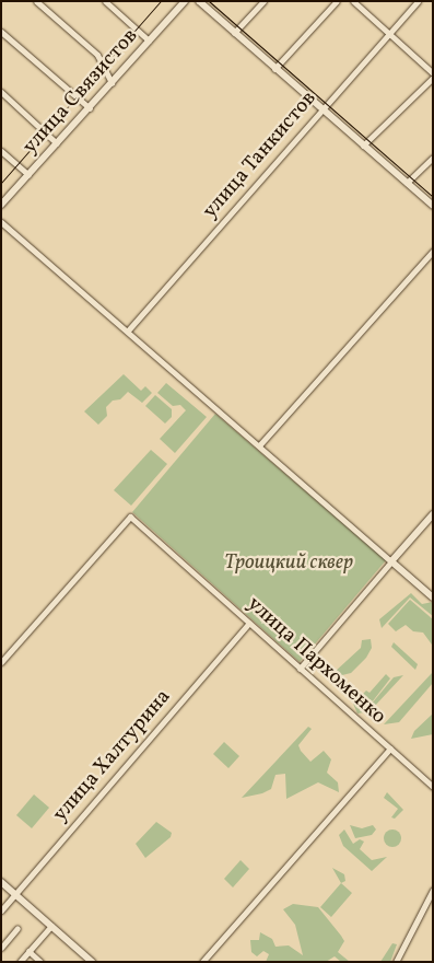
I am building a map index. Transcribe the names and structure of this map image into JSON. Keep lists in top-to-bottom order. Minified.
{"streets":{"street":["улица Связистов","улица Танкистов","улица Пархоменко","улица Халтурина"]},"crossings":[["улица Пархоменко","улица Халтурина"]],"parks":["Троицкий сквер"]}
